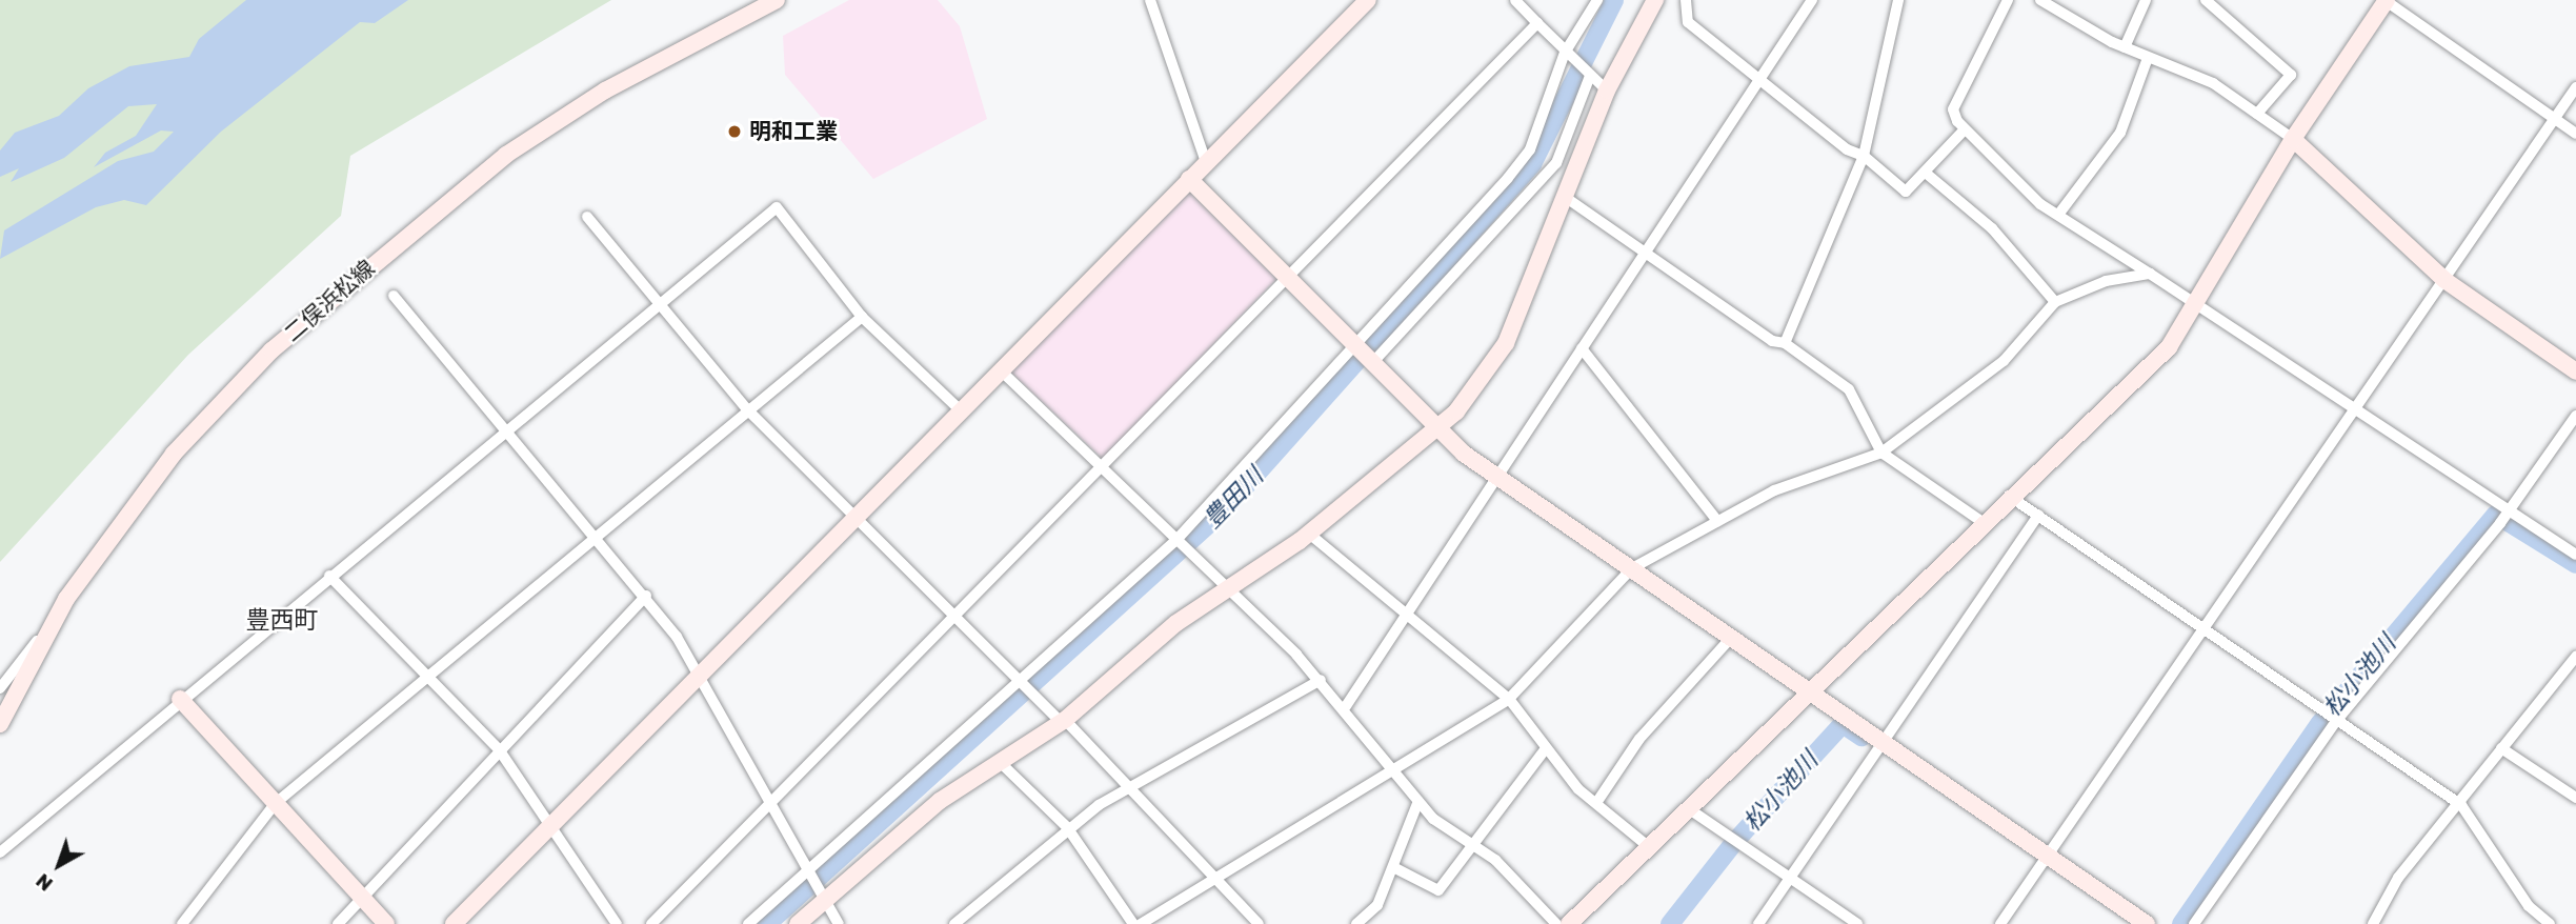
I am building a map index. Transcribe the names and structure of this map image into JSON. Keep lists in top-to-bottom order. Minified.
{"streets":{"street":["二俣浜松線"]},"districts":["豊西町"],"water":["豊田川","松小池川"],"places":["明和工業"],"north":"bottom left"}
